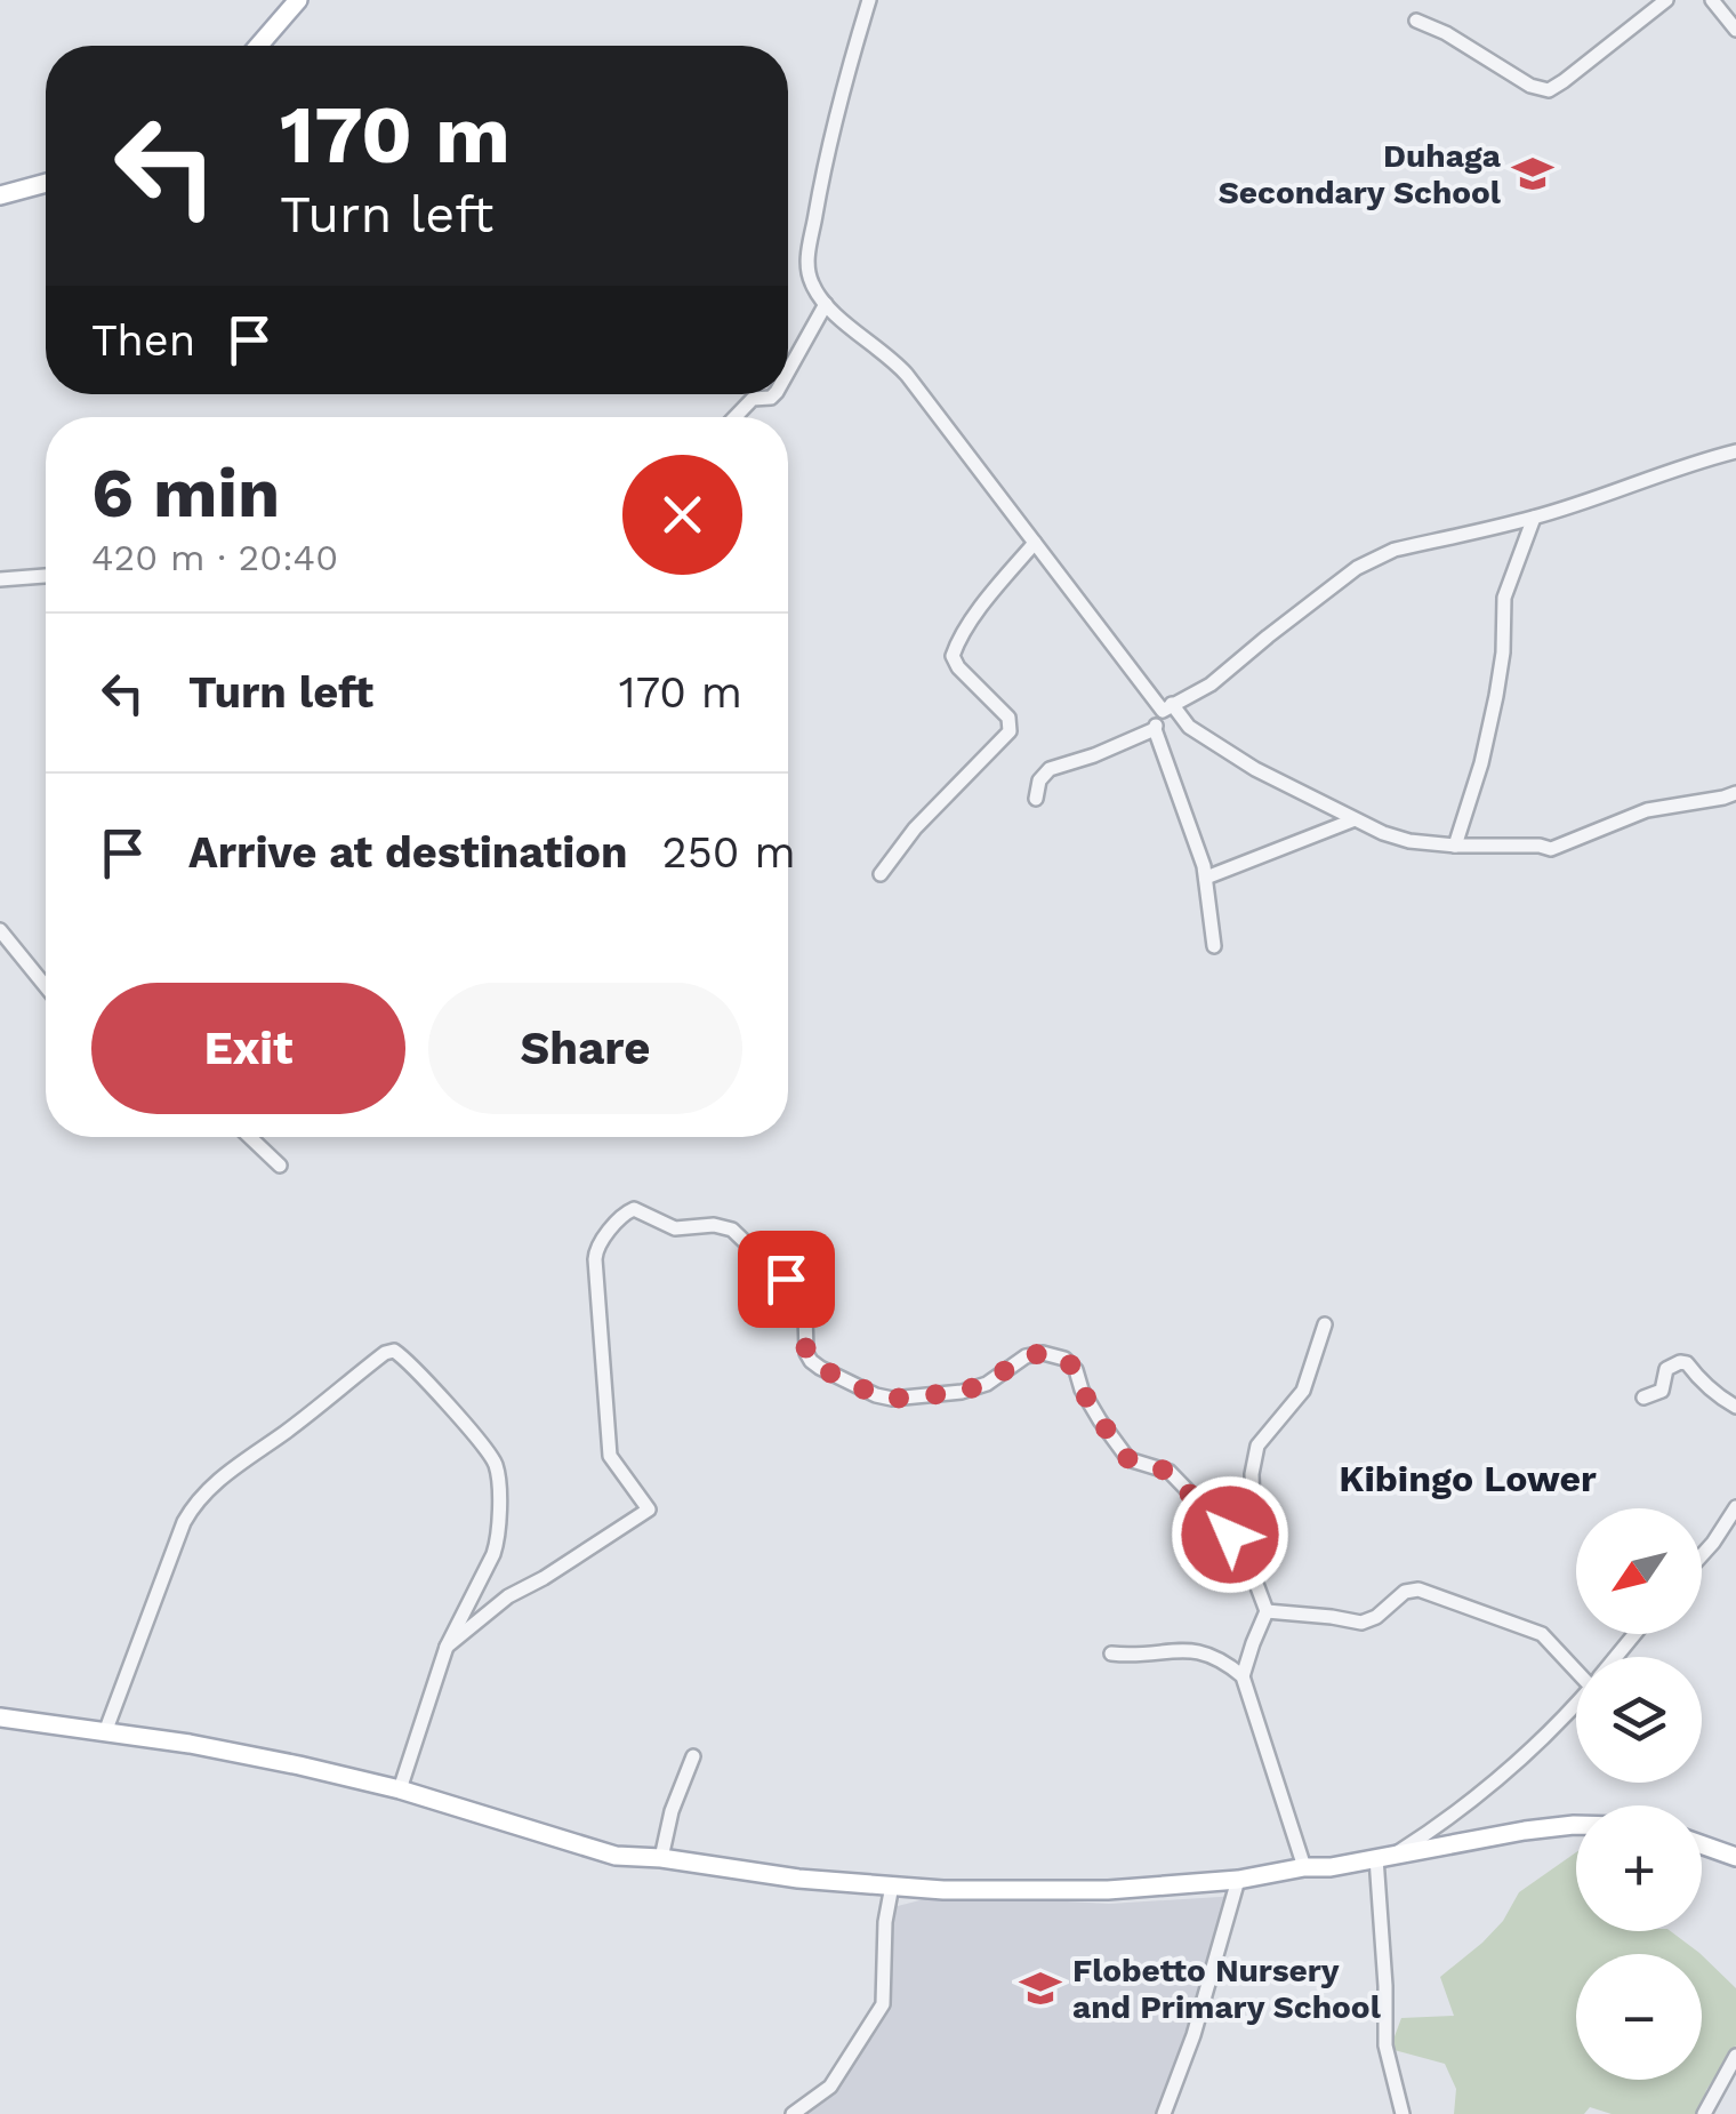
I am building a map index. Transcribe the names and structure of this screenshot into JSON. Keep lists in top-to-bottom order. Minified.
{"districts":["Kibingo Lower"],"places":{"school or university":["Duhaga Secondary School","Flobetto Nursery and Primary School"]},"north":"bottom left","page":{"turn":["170 m","Turn left"],"then":"Then","heading":["6 min","420 m · 20:40"],"list":[{"name":"Turn left","value":"170 m"},{"name":"Arrive at destination","value":"250 m"}],"buttons":["Exit","Share"],"map_buttons":["+","−"]}}
